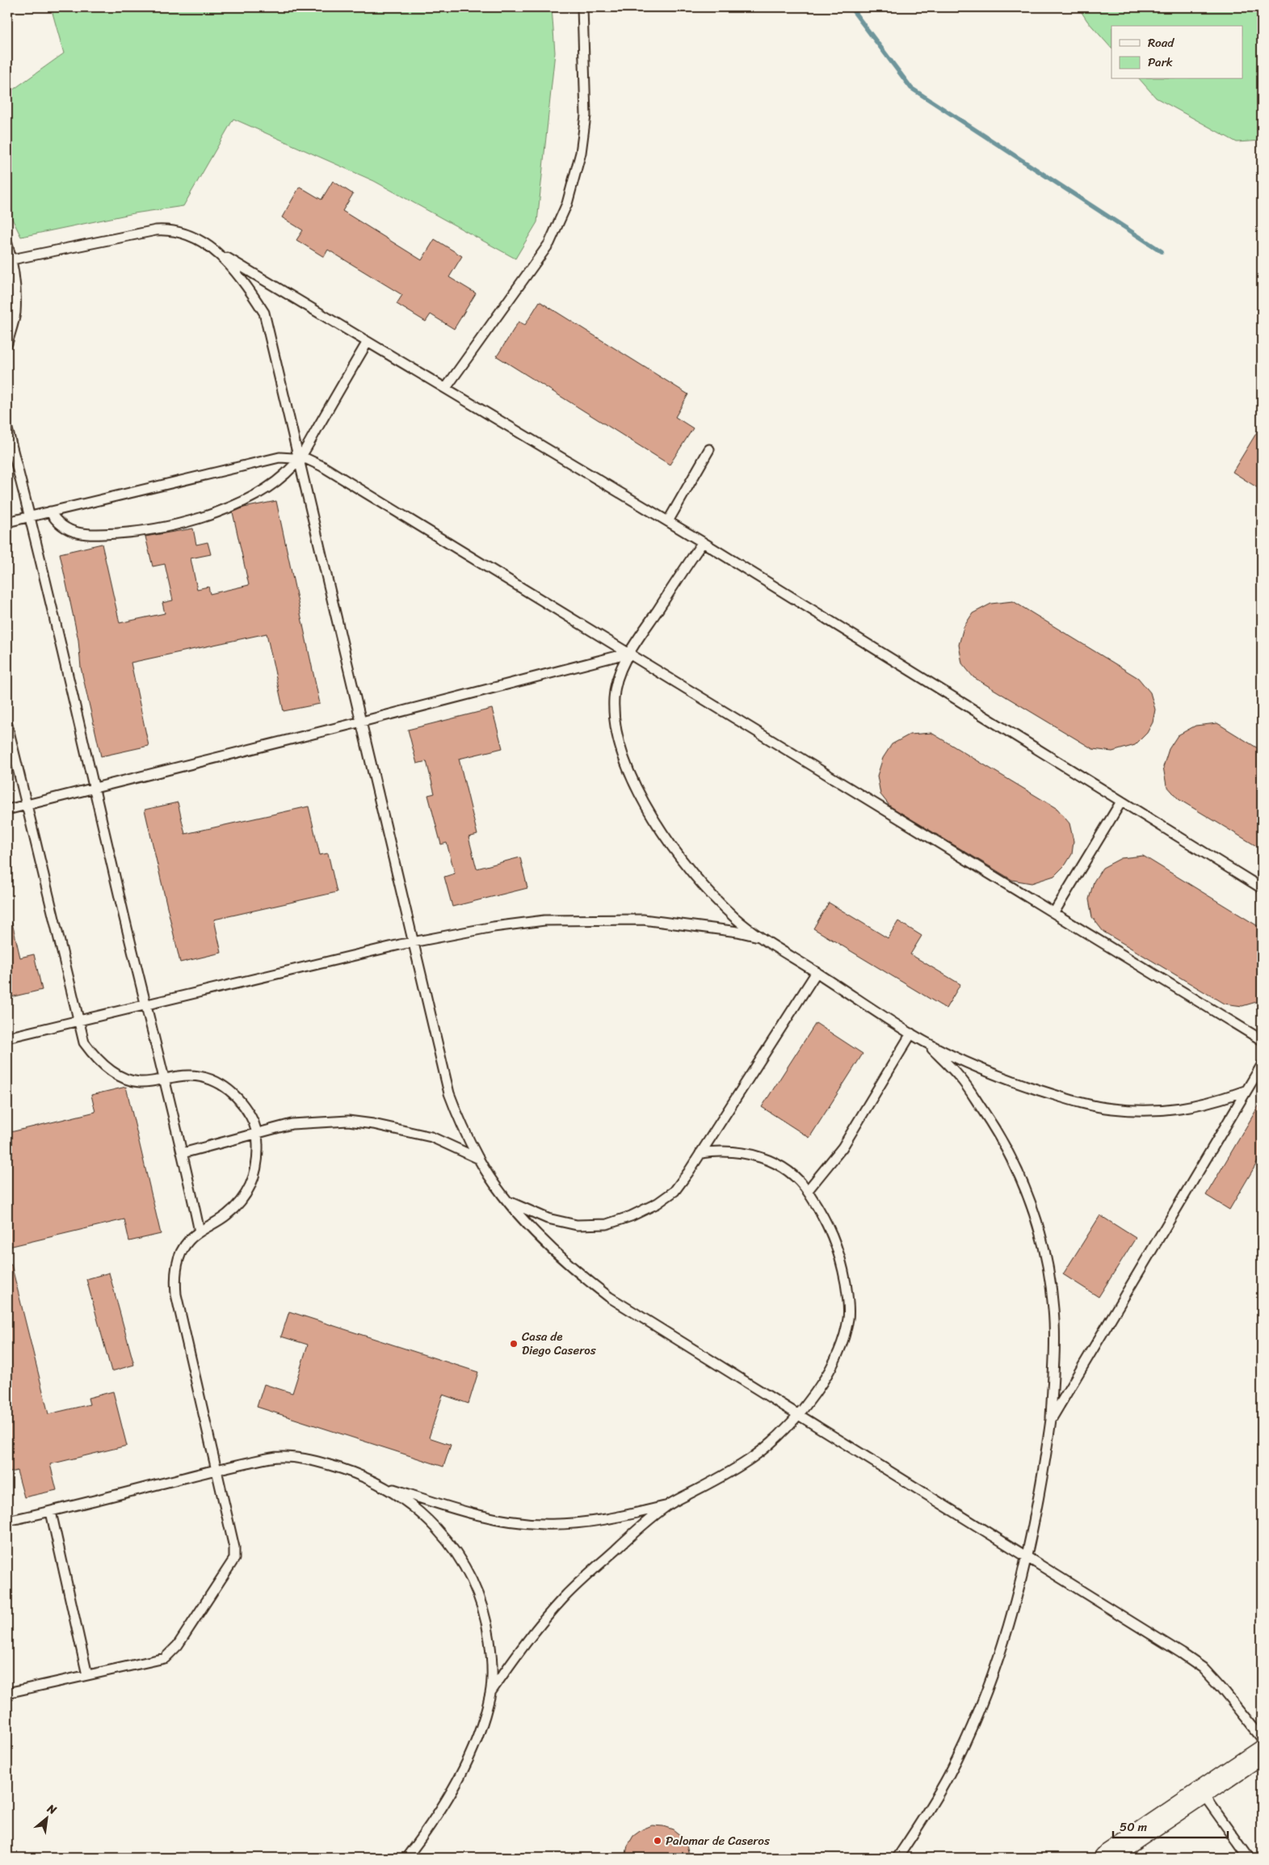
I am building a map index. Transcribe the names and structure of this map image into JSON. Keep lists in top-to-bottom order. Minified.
{"places":["Casa de Diego Caseros","Palomar de Caseros"],"legend":["Road","Park"],"scale_bar":"50 m","north":"top right"}
